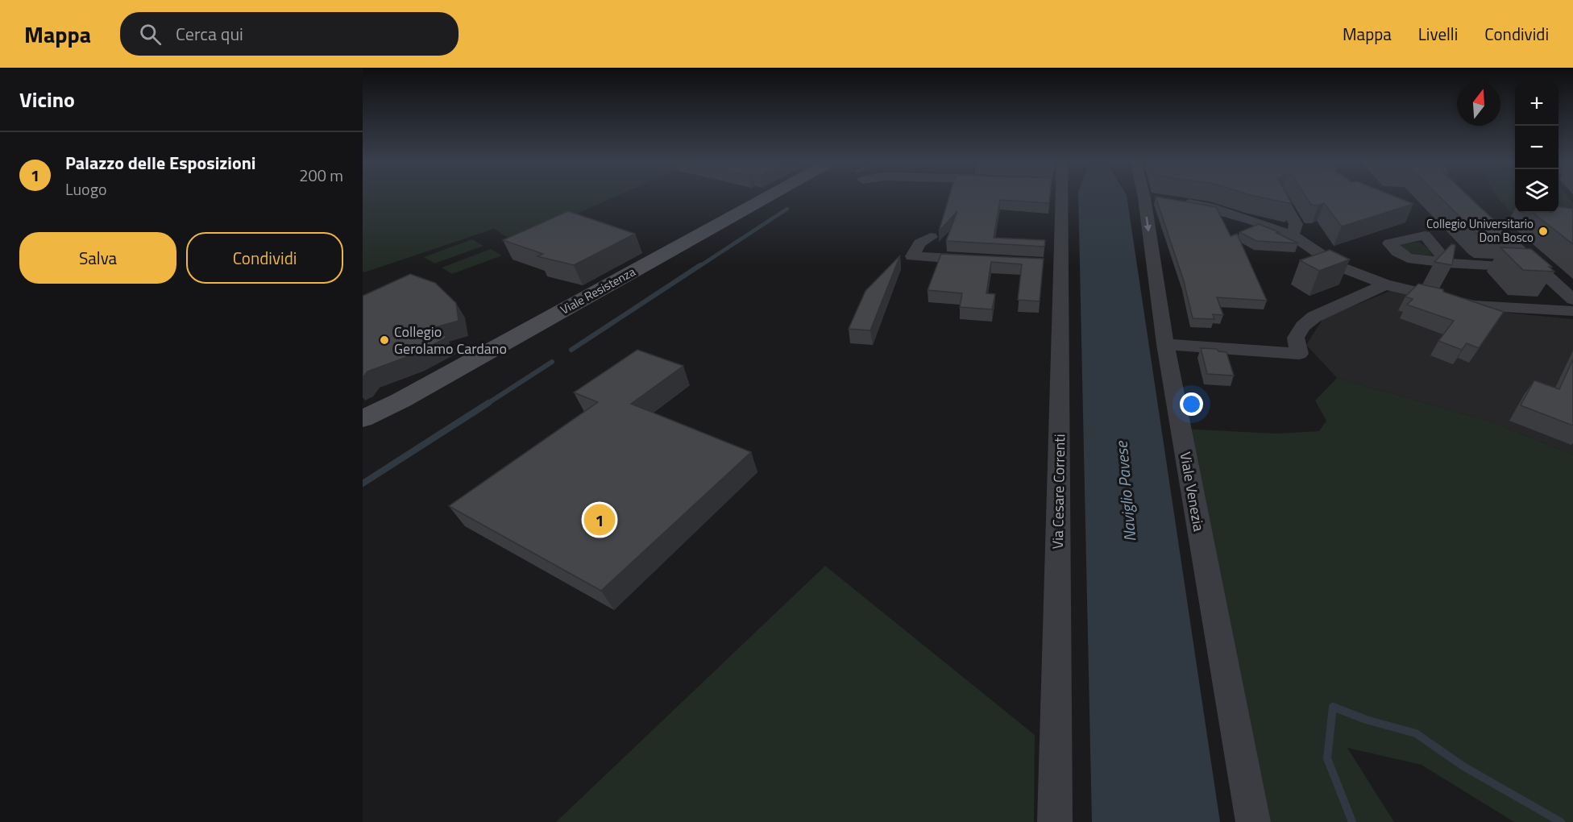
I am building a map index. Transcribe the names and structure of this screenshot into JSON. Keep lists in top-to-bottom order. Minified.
{"streets":{"main road":["Viale Resistenza"],"street":["Via Cesare Correnti","Viale Venezia"]},"water":["Naviglio Pavese"],"places":["Collegio Universitario Don Bosco","Collegio Gerolamo Cardano"],"north":"top","page":{"header":"Mappa","search":"Cerca qui","nav":["Mappa","Livelli","Condividi"],"heading":"Vicino","map_buttons":["+","−"],"list":[{"mark":"1","name":"Palazzo delle Esposizioni","note":"Luogo","value":"200 m"}],"buttons":["Salva","Condividi"],"pins":"1"}}
